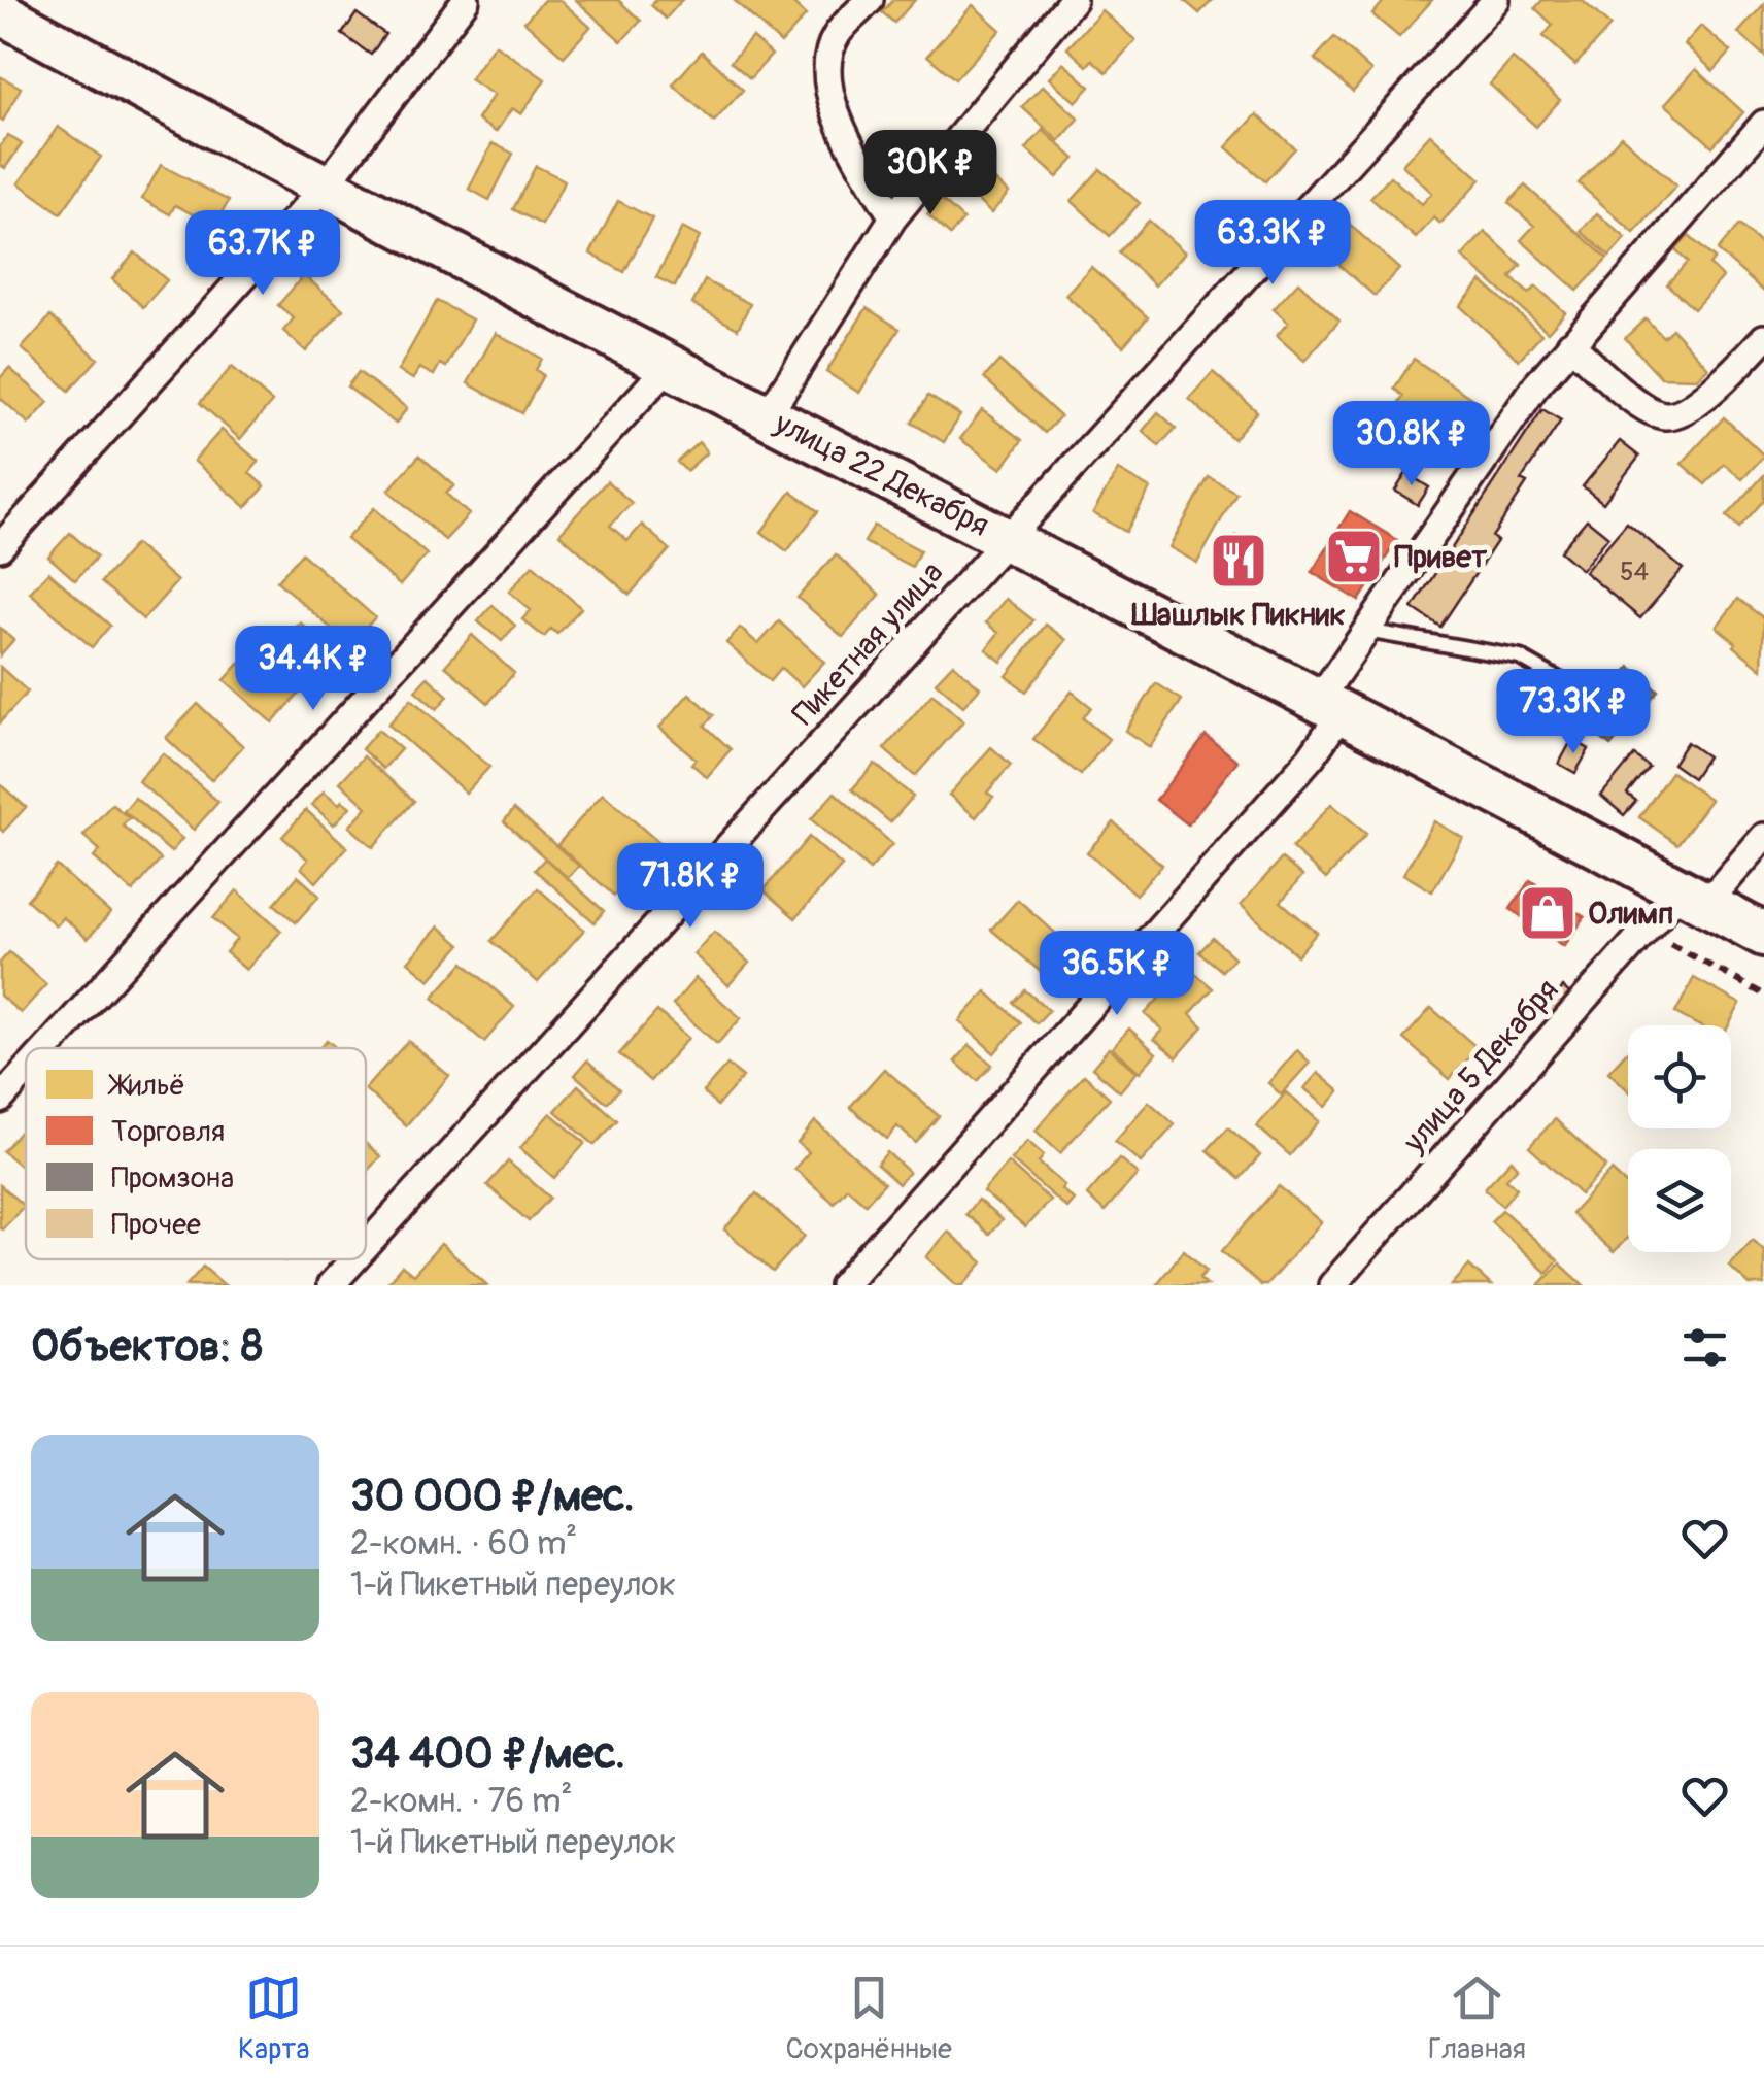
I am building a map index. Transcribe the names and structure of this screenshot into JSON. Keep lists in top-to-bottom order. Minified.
{"streets":{"main road":["улица 22 Декабря"],"street":["Пикетная улица","улица 5 Декабря"]},"crossings":[["улица 22 Декабря","Пикетная улица"],["улица 22 Декабря","улица 5 Декабря"]],"places":{"supermarket":["Привет"],"restaurant":["Шашлык Пикник"],"shop":["Олимп"]},"house_numbers":["54"],"legend":["Жильё","Торговля","Промзона","Прочее"],"page":{"price":["30K ₽","63.3K ₽","63.7K ₽","30.8K ₽","34.4K ₽","73.3K ₽","71.8K ₽","36.5K ₽"],"heading":"Объектов: 8","list":[{"name":"30 000 ₽/мес.","note":"2-комн. · 60 m² · 1-й Пикетный переулок"},{"name":"34 400 ₽/мес.","note":"2-комн. · 76 m² · 1-й Пикетный переулок"}],"tabs":["Карта","Сохранённые","Главная"]}}
